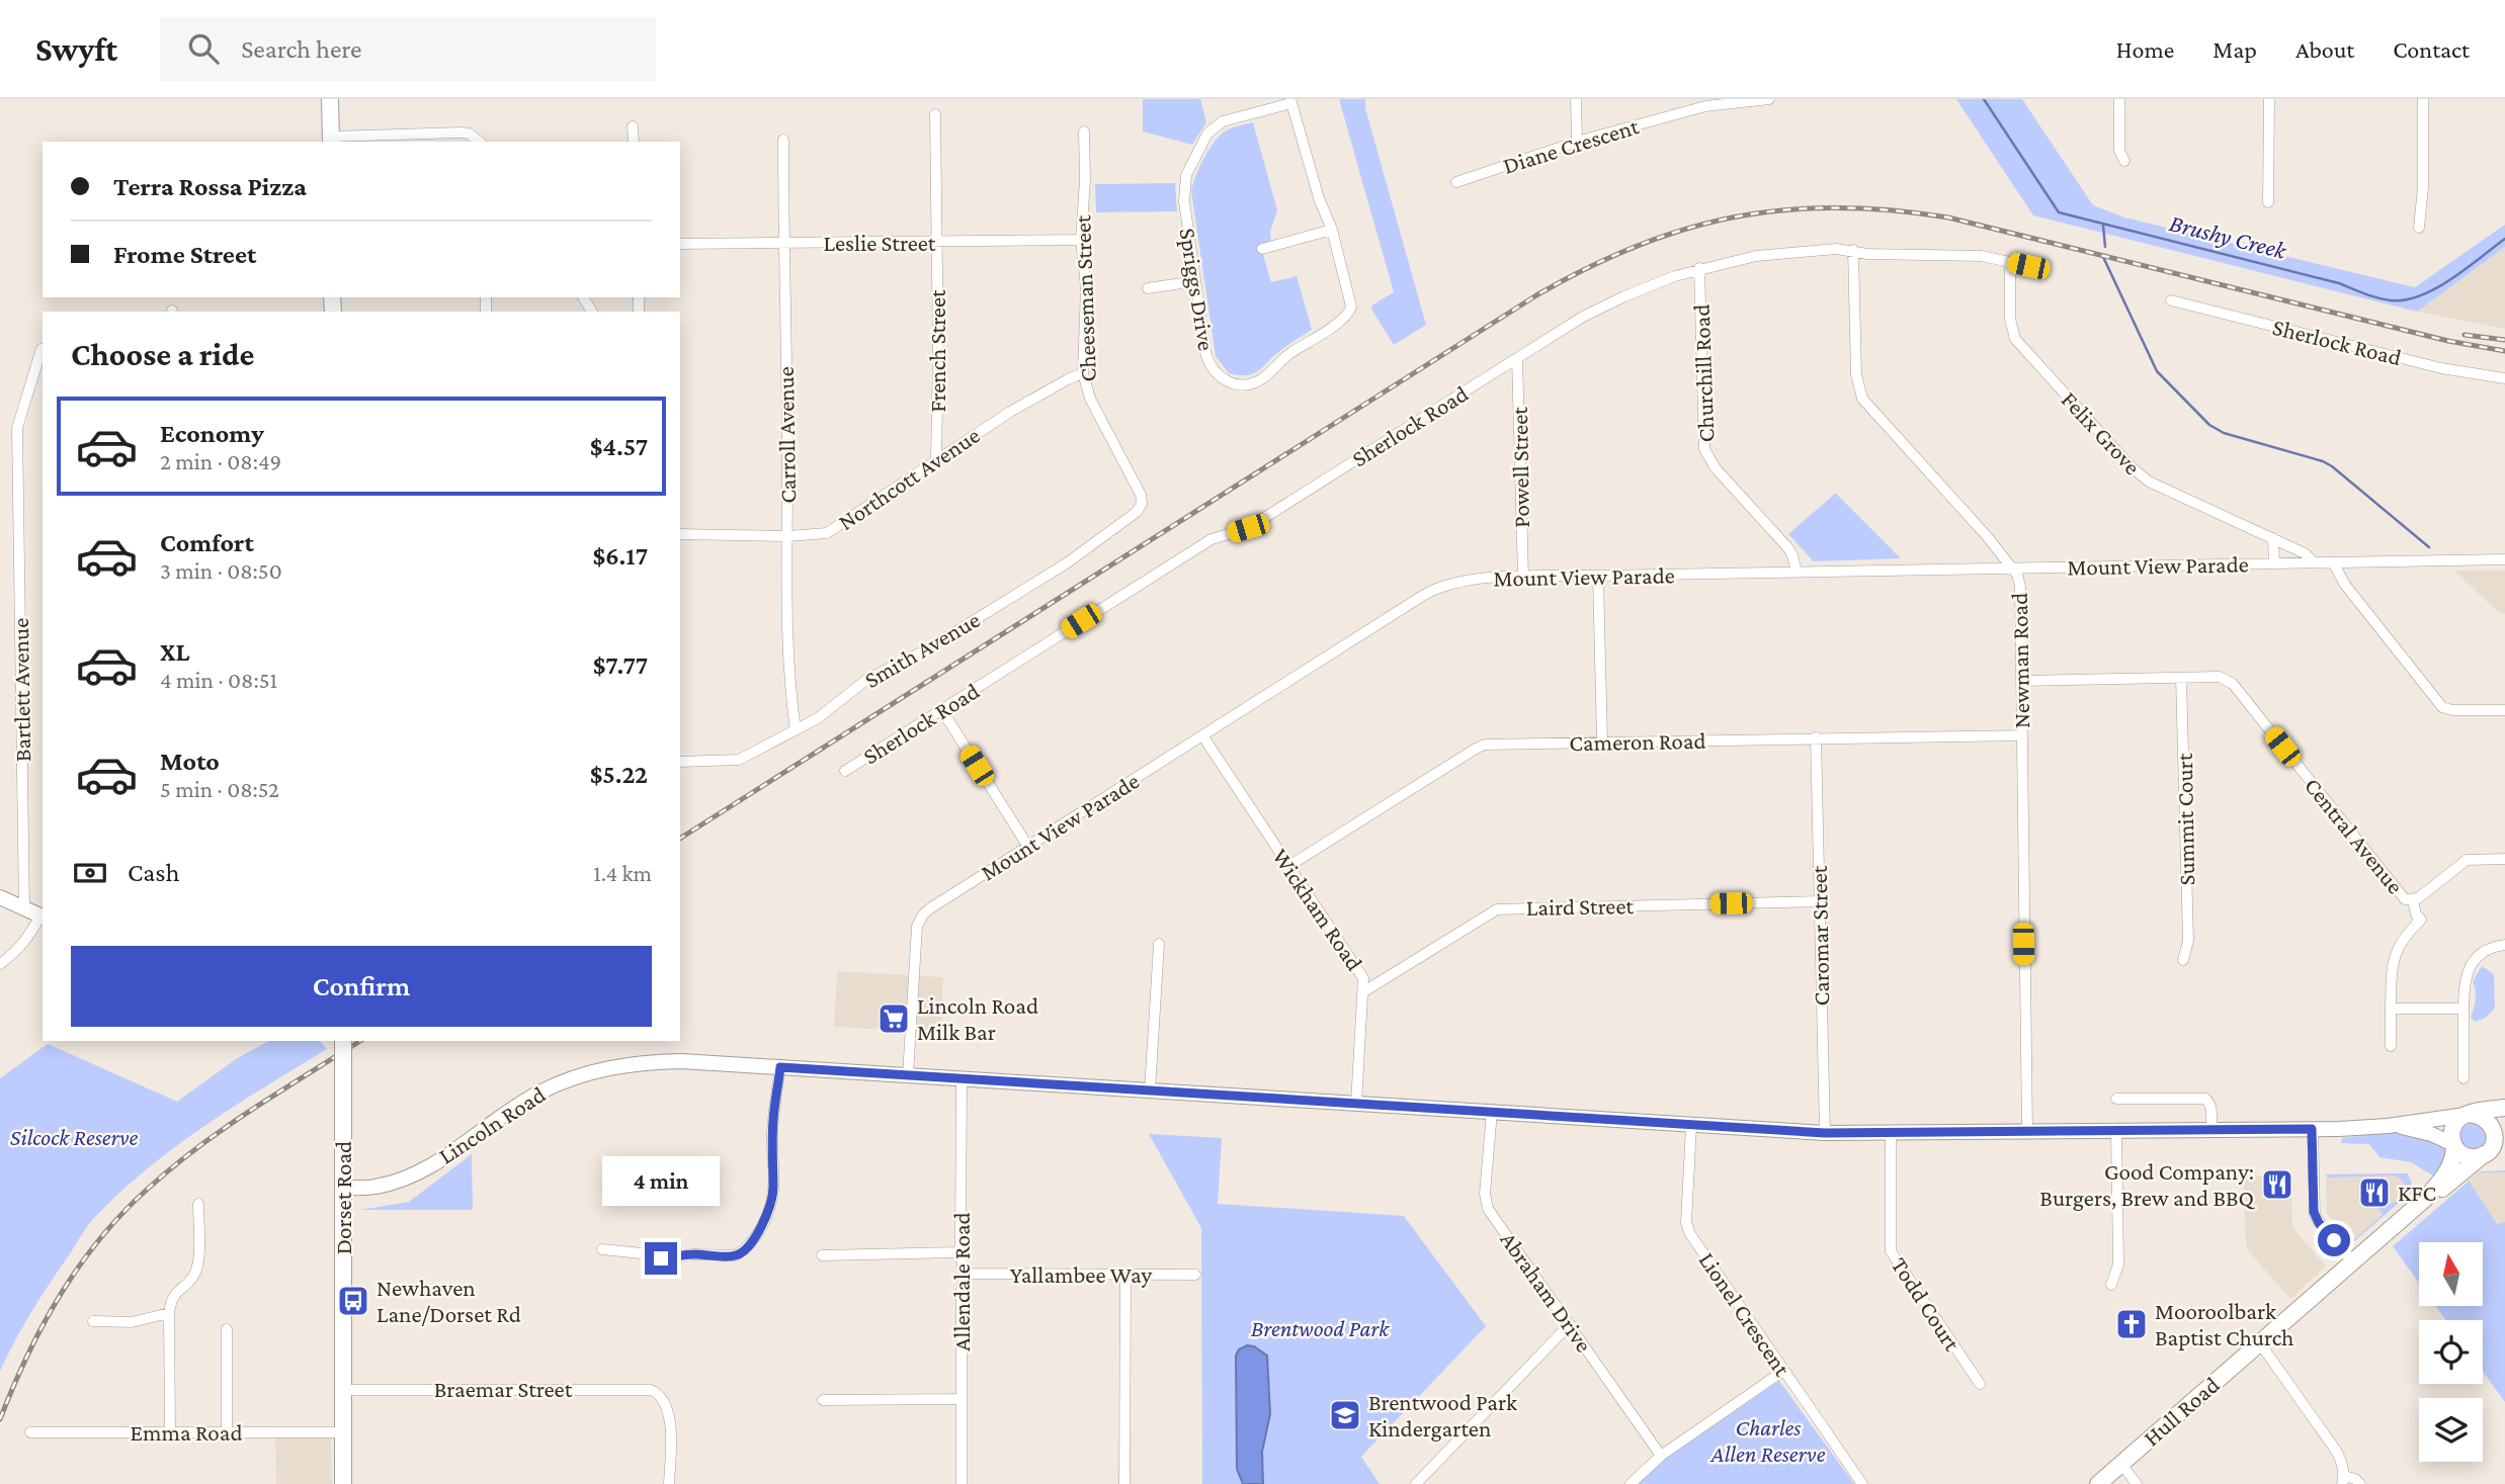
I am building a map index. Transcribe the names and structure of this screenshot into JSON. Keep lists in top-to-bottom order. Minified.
{"streets":{"main road":["Lincoln Road","Dorset Road","Hull Road"],"street":["Diane Crescent","Leslie Street","Spriggs Drive","Cheeseman Street","Sherlock Road","French Street","Churchill Road","Felix Grove","Carroll Avenue","Powell Street","Northcott Avenue","Mount View Parade","Smith Avenue","Newman Road","Bartlett Avenue","Cameron Road","Summit Court","Central Avenue","Laird Street","Wickham Road","Caromar Street","Yallambee Way","Allendale Road","Abraham Drive","Todd Court","Lionel Crescent","Braemar Street","Emma Road"]},"crossings":[["Leslie Street","Cheeseman Street"],["Leslie Street","French Street"],["Leslie Street","Carroll Avenue"],["Cheeseman Street","Northcott Avenue"],["Cheeseman Street","Smith Avenue"],["Sherlock Road","Churchill Road"],["Sherlock Road","Felix Grove"],["Sherlock Road","Powell Street"],["Sherlock Road","Newman Road"],["French Street","Northcott Avenue"],["Churchill Road","Mount View Parade"],["Felix Grove","Mount View Parade"],["Carroll Avenue","Northcott Avenue"],["Carroll Avenue","Smith Avenue"],["Powell Street","Mount View Parade"],["Mount View Parade","Newman Road"],["Mount View Parade","Wickham Road"],["Mount View Parade","Lincoln Road"],["Newman Road","Cameron Road"],["Newman Road","Central Avenue"],["Newman Road","Lincoln Road"],["Cameron Road","Wickham Road"],["Cameron Road","Caromar Street"],["Summit Court","Central Avenue"],["Laird Street","Wickham Road"],["Laird Street","Caromar Street"],["Wickham Road","Lincoln Road"],["Caromar Street","Lincoln Road"],["Lincoln Road","Dorset Road"],["Lincoln Road","Allendale Road"],["Lincoln Road","Abraham Drive"],["Lincoln Road","Todd Court"],["Lincoln Road","Lionel Crescent"],["Lincoln Road","Hull Road"],["Dorset Road","Braemar Street"],["Dorset Road","Emma Road"],["Yallambee Way","Allendale Road"]],"water":["Brushy Creek"],"parks":["Silcock Reserve","Brentwood Park","Charles Allen Reserve"],"places":{"supermarket":["Lincoln Road Milk Bar"],"restaurant":["Good Company: Burgers, Brew and BBQ","KFC"],"bus stop":["Newhaven Lane/Dorset Rd"],"church":["Mooroolbark Baptist Church"],"school or university":["Brentwood Park Kindergarten"]},"north":"top","page":{"header":"Swyft","search":"Search here","nav":["Home","Map","About","Contact"],"banner":["Terra Rossa Pizza","Frome Street"],"heading":"Choose a ride","list":[{"name":"Economy","note":"2 min · 08:49","value":"$4.57"},{"name":"Comfort","note":"3 min · 08:50","value":"$6.17"},{"name":"XL","note":"4 min · 08:51","value":"$7.77"},{"name":"Moto","note":"5 min · 08:52","value":"$5.22"}],"pay":["Cash","1.4 km"],"buttons":"Confirm","bubble":"4 min"}}
